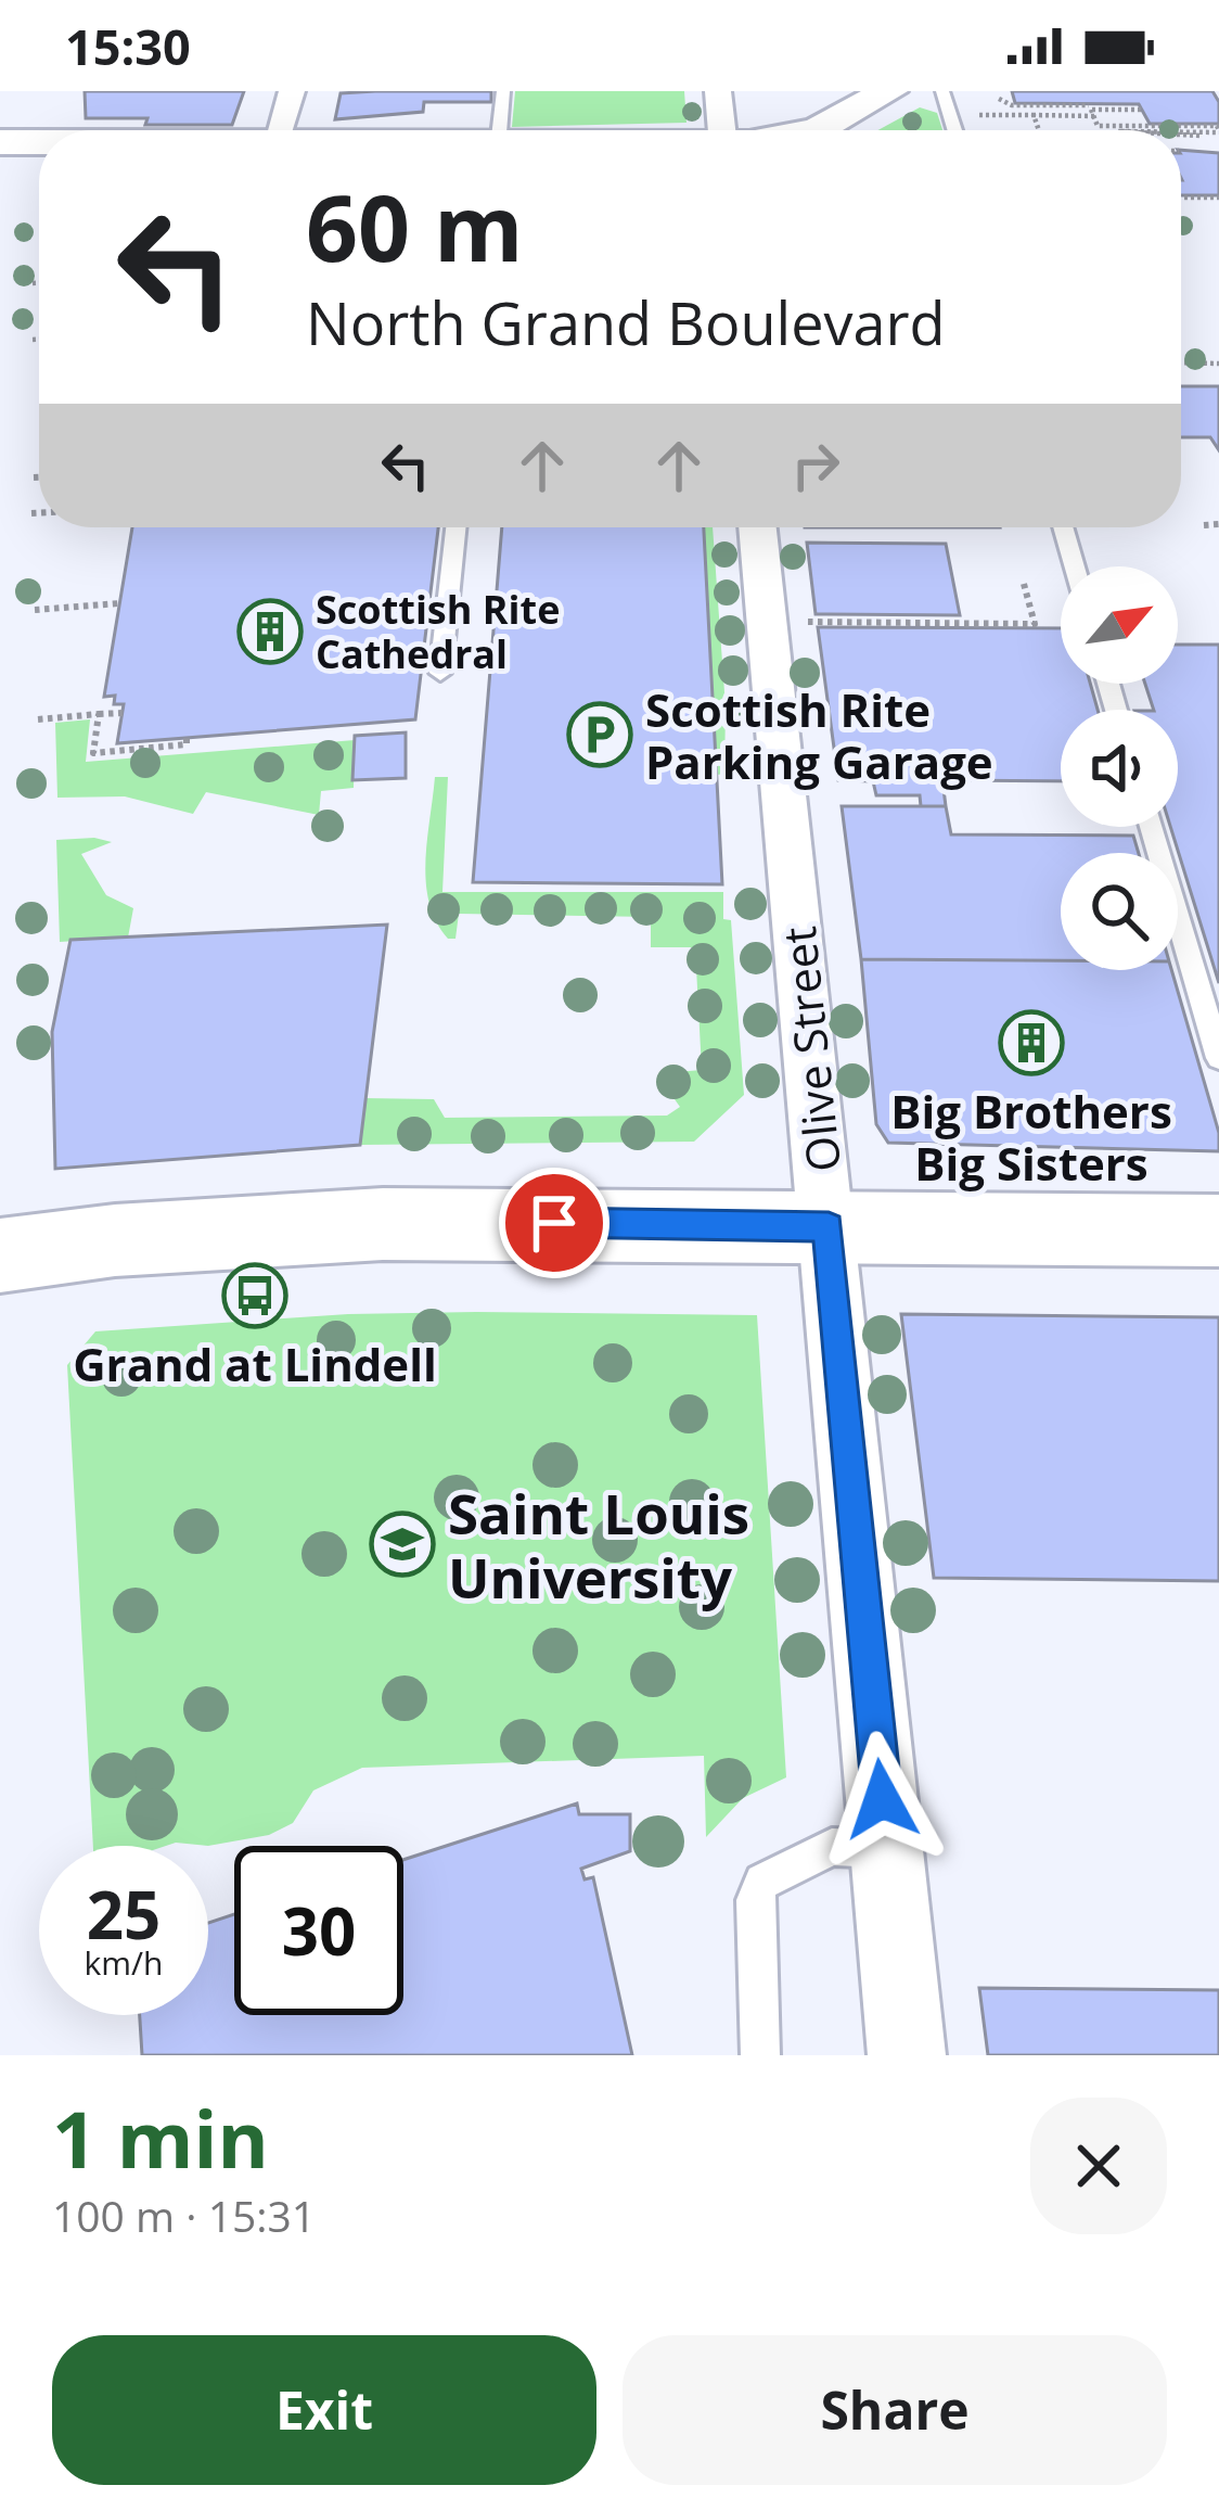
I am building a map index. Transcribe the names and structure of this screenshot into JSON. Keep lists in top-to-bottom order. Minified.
{"streets":{"street":["Olive Street"]},"places":{"building":["Scottish Rite Cathedral","Big Brothers Big Sisters"],"parking":["Scottish Rite Parking Garage"],"bus stop":["Grand at Lindell"],"school or university":["Saint Louis University"]},"north":"top right","page":{"status":"15:30","turn":["60 m","North Grand Boulevard"],"speed":"25 km/h","limit":"30","heading":["1 min","100 m · 15:31"],"buttons":["Exit","Share"]}}
